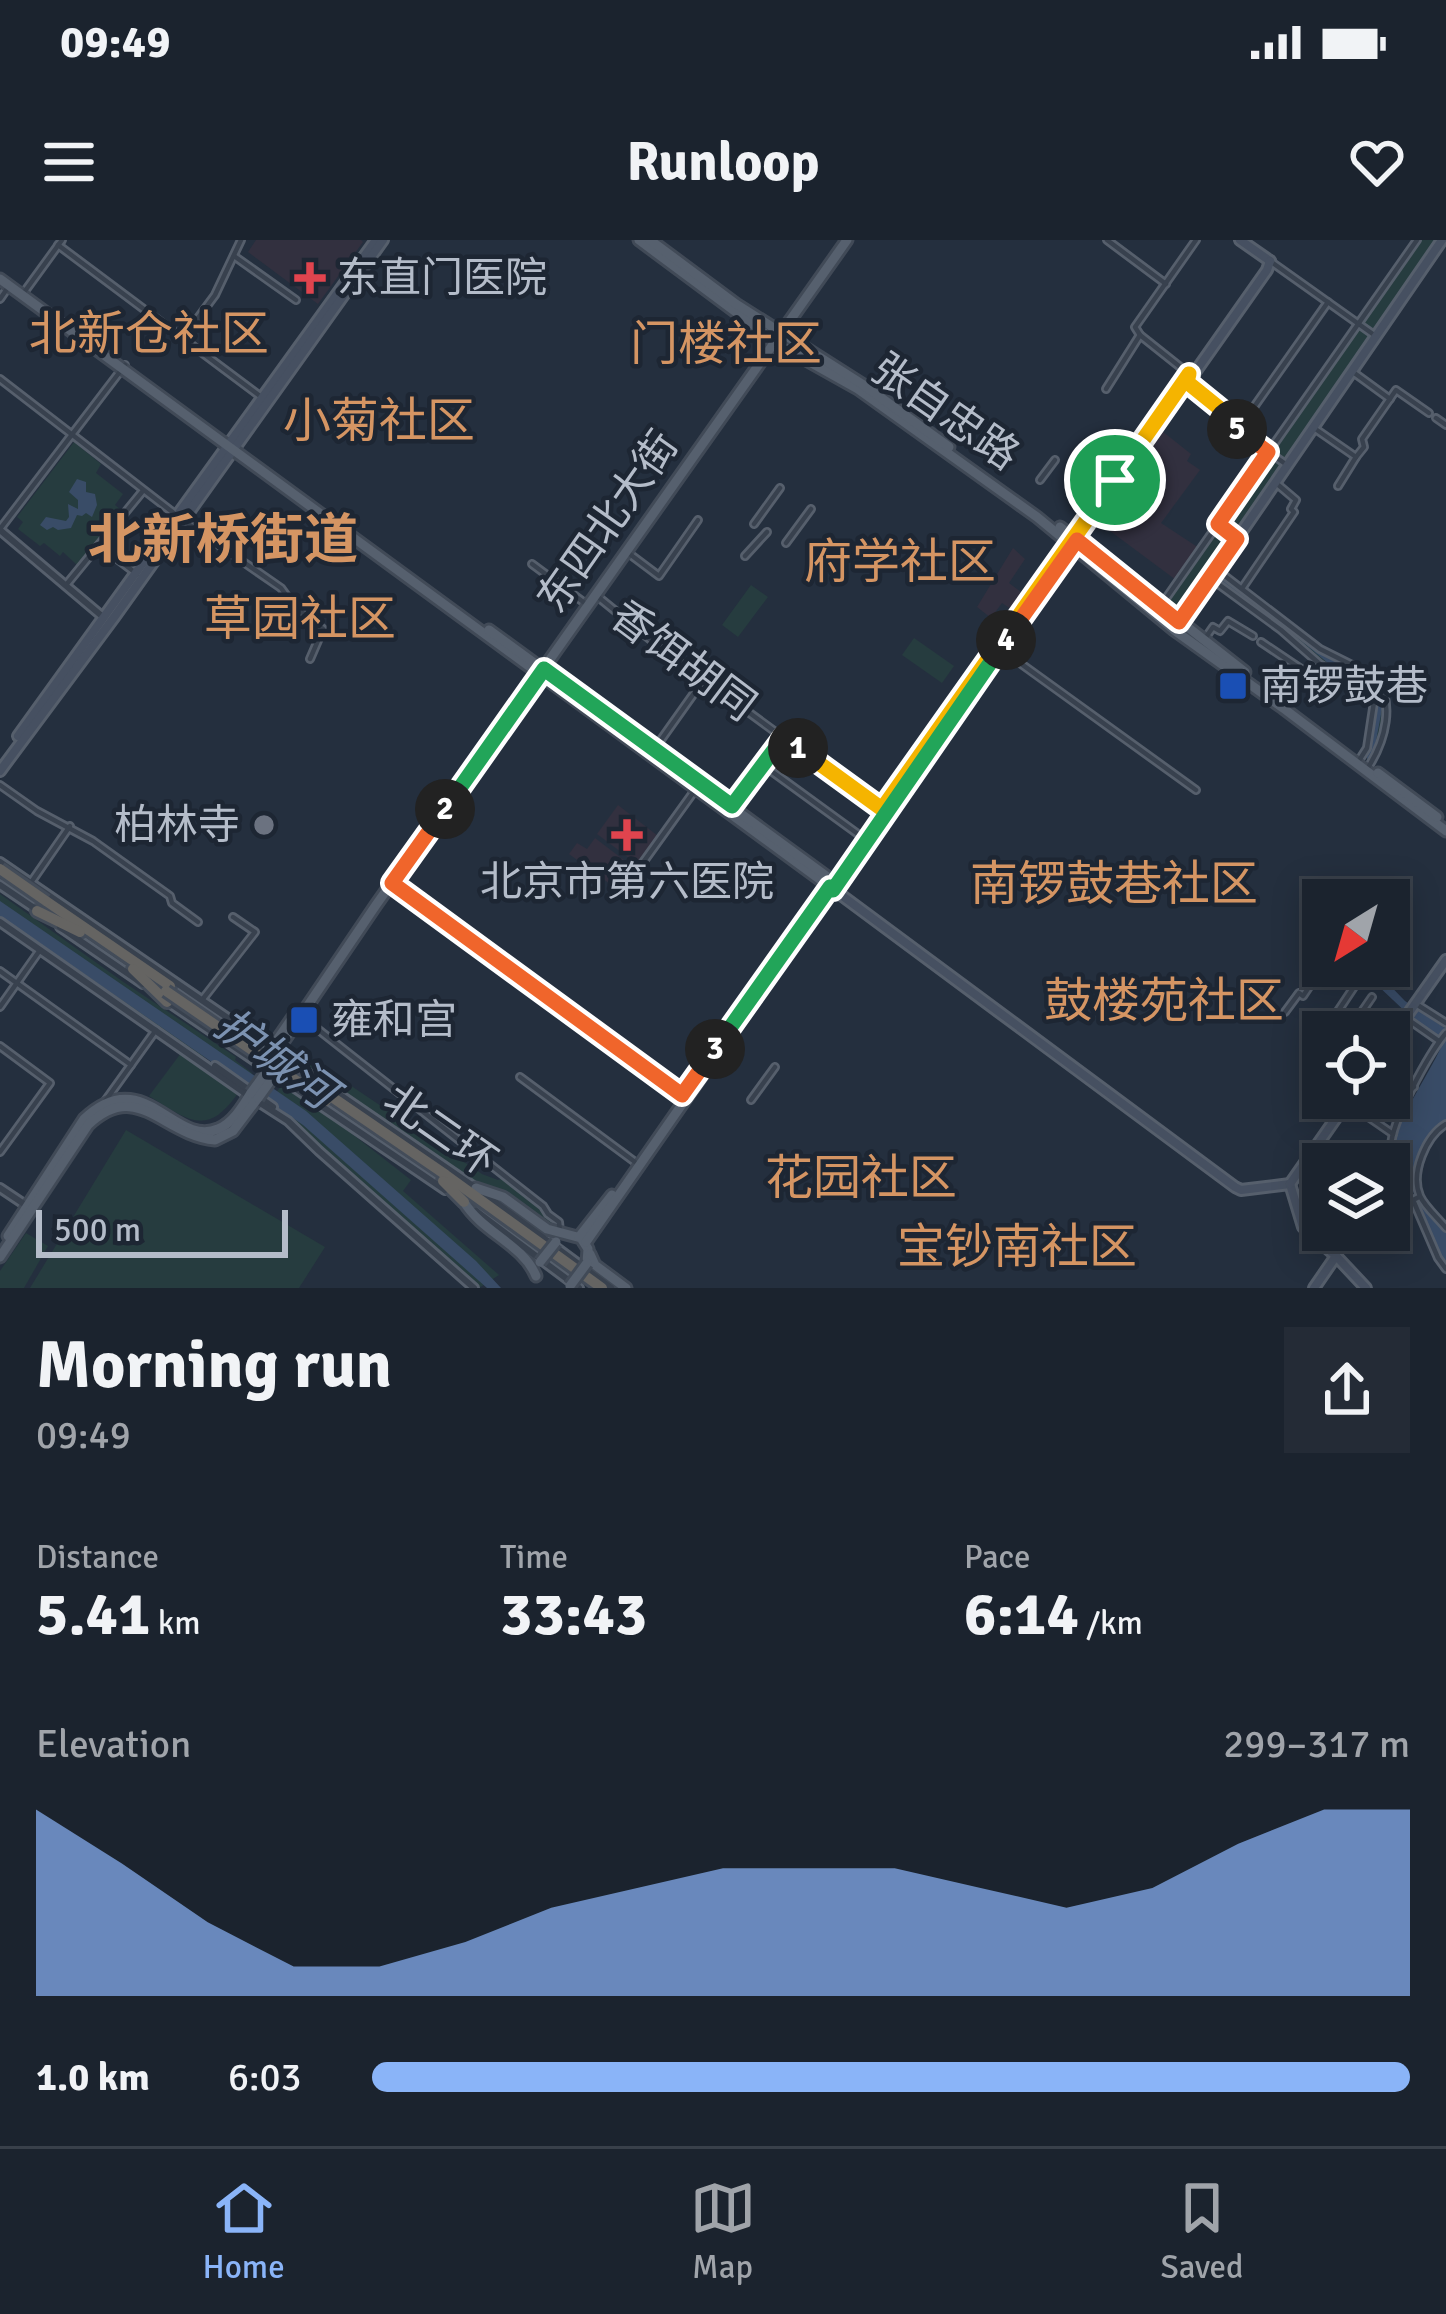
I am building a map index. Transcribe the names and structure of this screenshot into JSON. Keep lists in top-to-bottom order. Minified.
{"streets":{"highway":["北二环"],"main road":["张自忠路","东四北大街"],"street":["香饵胡同"]},"crossings":[["张自忠路","东四北大街"],["东四北大街","香饵胡同"]],"districts":["北新仓社区","门楼社区","小菊社区","北新桥街道","府学社区","草园社区","南锣鼓巷社区","鼓楼苑社区","花园社区","宝钞南社区"],"water":["护城河"],"places":{"health":["东直门医院","北京市第六医院"],"transit":["南锣鼓巷","雍和宫"],"other":["柏林寺"]},"scale_bar":"500 m","north":"bottom left","page":{"status":"09:49","header":"Runloop","pins":["5","4","1","2","3"],"scale":"500 m","heading":["Morning run","09:49"],"stats":[["Distance","5.41 km"],["Time","33:43"],["Pace","6:14 /km"]],"chart":["Elevation","299–317 m"],"list":[{"name":"1.0 km","note":"6:03"}],"tabs":["Home","Map","Saved"]}}
